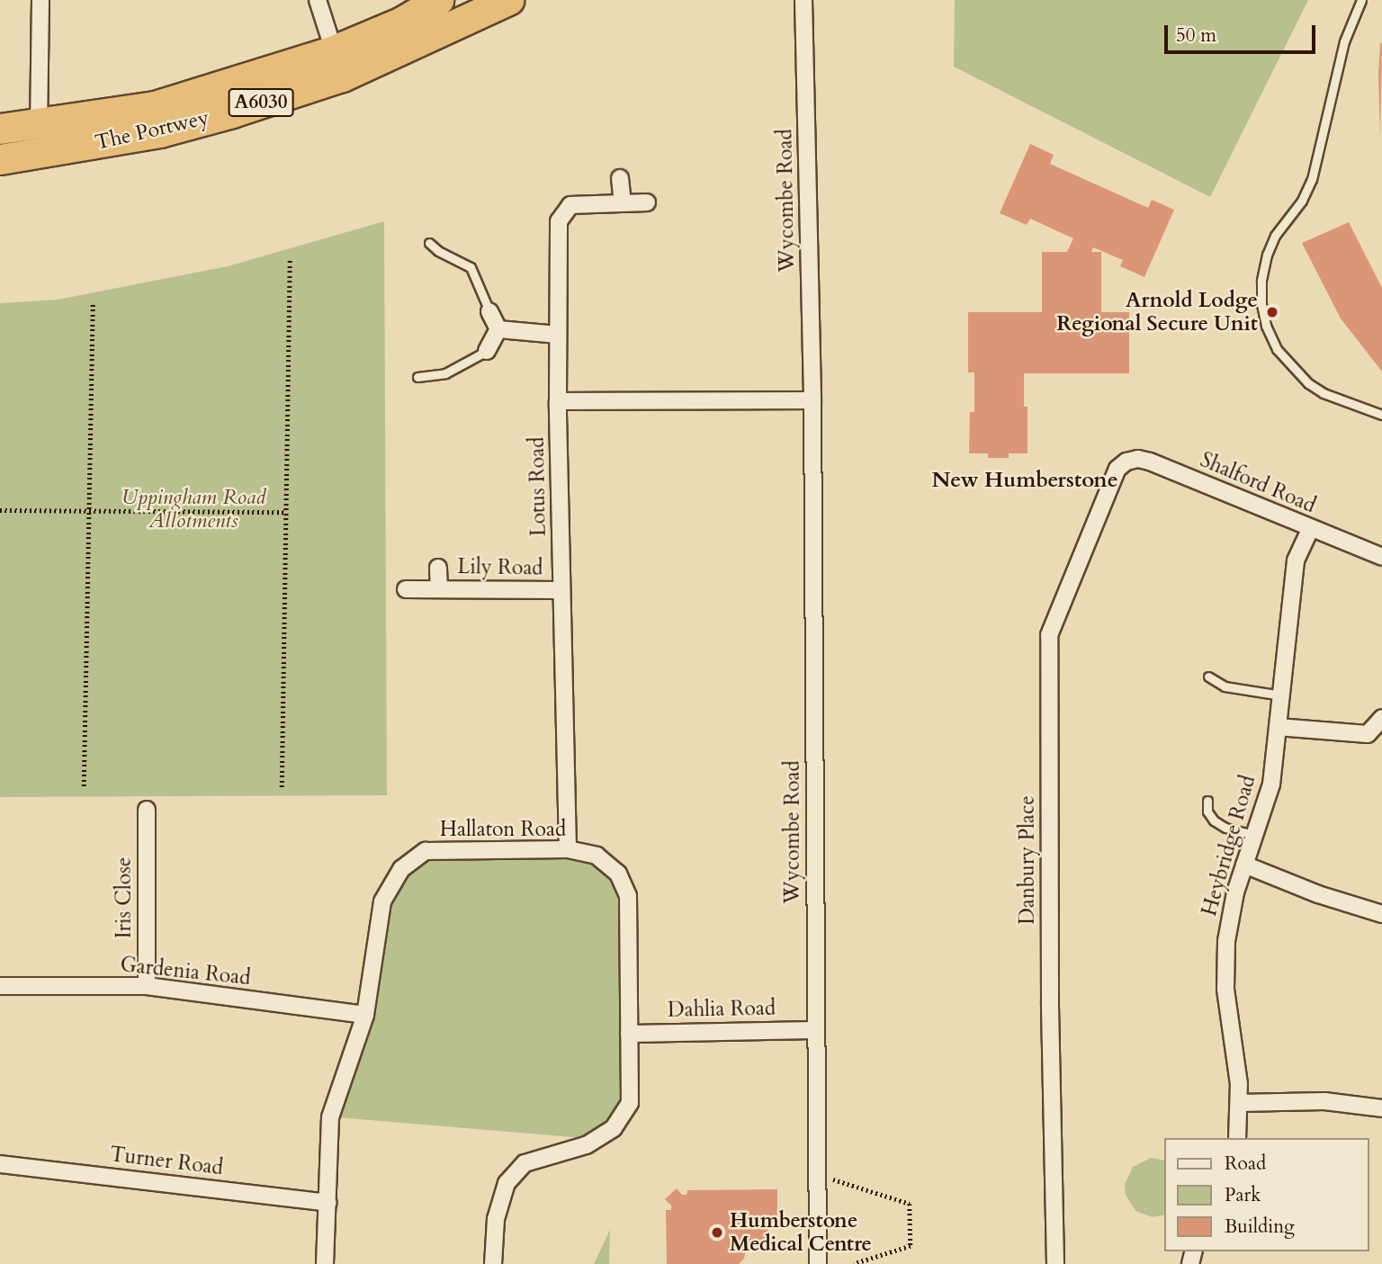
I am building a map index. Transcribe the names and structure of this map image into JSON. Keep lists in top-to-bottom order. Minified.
{"streets":{"highway":["A6030","The Portwey"],"street":["Wycombe Road","Shalford Road","Lotus Road","Lily Road","Hallaton Road","Heybridge Road","Danbury Place","Iris Close","Gardenia Road","Dahlia Road","Turner Road"]},"crossings":[["Wycombe Road","Dahlia Road"],["Shalford Road","Heybridge Road"],["Shalford Road","Danbury Place"],["Lotus Road","Lily Road"],["Lotus Road","Hallaton Road"],["Hallaton Road","Gardenia Road"],["Hallaton Road","Dahlia Road"],["Hallaton Road","Turner Road"],["Iris Close","Gardenia Road"]],"districts":["New Humberstone"],"parks":["Uppingham Road Allotments"],"places":["Arnold Lodge Regional Secure Unit","Humberstone Medical Centre"],"legend":["Road","Park","Building"],"scale_bar":"50 m"}
